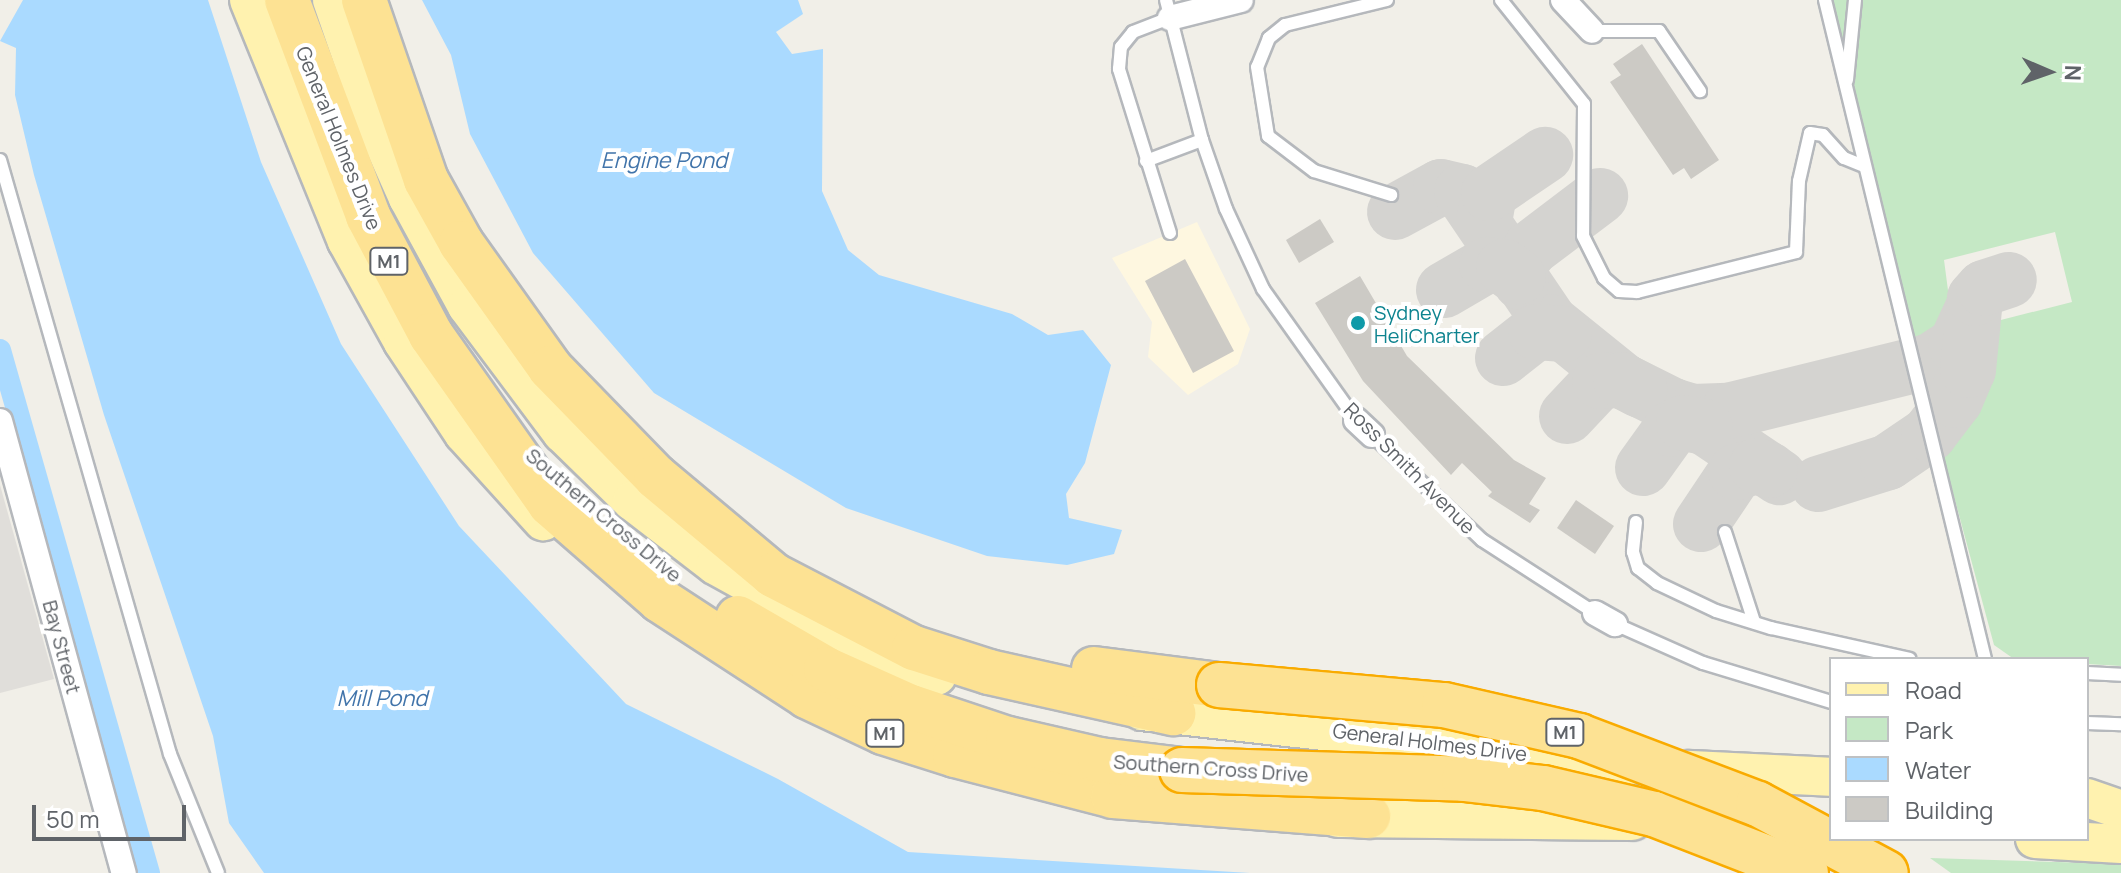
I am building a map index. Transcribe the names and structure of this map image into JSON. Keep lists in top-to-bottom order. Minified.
{"streets":{"highway":["General Holmes Drive","M1","Southern Cross Drive"],"street":["Bay Street"],"lane":["Ross Smith Avenue"]},"crossings":[["General Holmes Drive","M1"],["General Holmes Drive","Southern Cross Drive"],["M1","Southern Cross Drive"]],"water":["Engine Pond","Mill Pond"],"places":["Sydney HeliCharter"],"legend":["Road","Park","Water","Building"],"scale_bar":"50 m","north":"right"}
